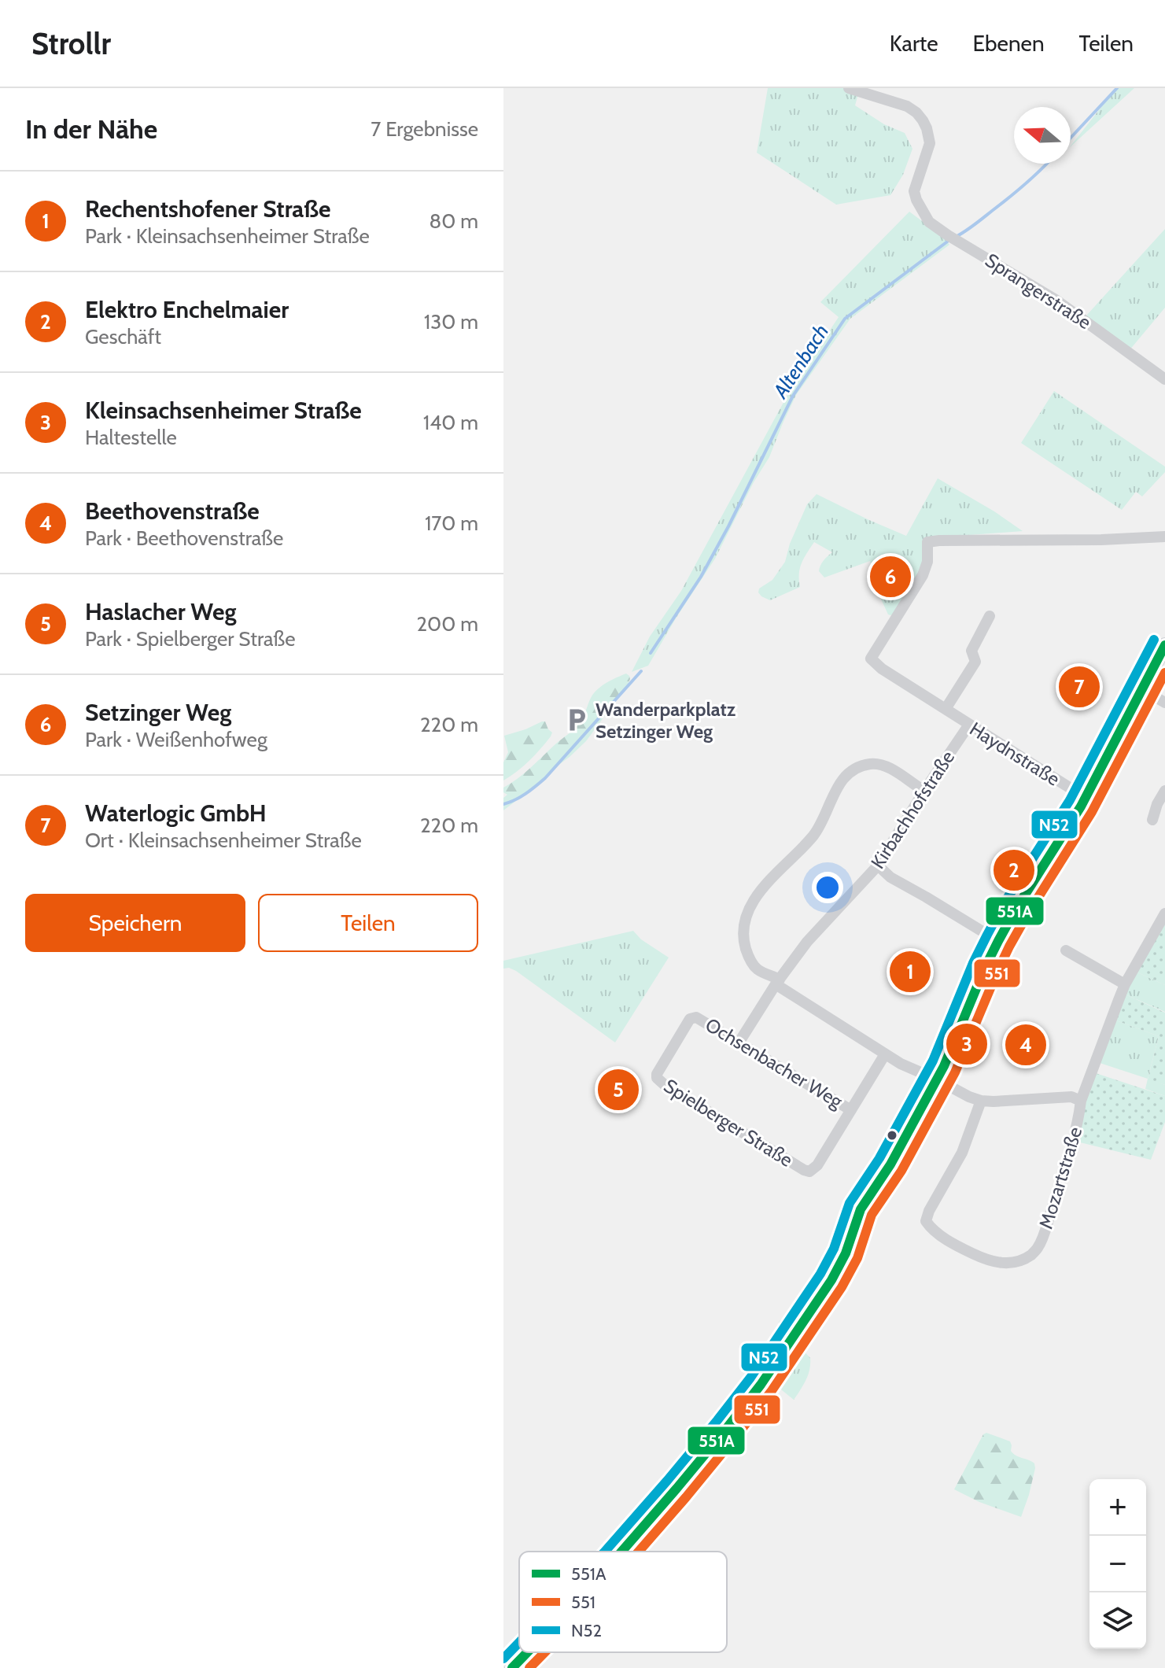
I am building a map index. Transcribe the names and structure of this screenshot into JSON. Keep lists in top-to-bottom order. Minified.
{"streets":{"street":["Sprangerstraße","Haydnstraße","Kirbachhofstraße","Ochsenbacher Weg","Spielberger Straße","Mozartstraße"]},"crossings":[["Haydnstraße","Kirbachhofstraße"],["Kirbachhofstraße","Ochsenbacher Weg"],["Ochsenbacher Weg","Spielberger Straße"]],"water":["Altenbach"],"places":{"parking":["Wanderparkplatz Setzinger Weg"]},"lines":["transit line N52","transit line 551A","transit line 551"],"legend":["551A","551","N52"],"north":"left","page":{"header":"Strollr","nav":["Karte","Ebenen","Teilen"],"heading":["In der Nähe","7 Ergebnisse"],"list":[{"mark":"1","name":"Rechentshofener Straße","note":"Park · Kleinsachsenheimer Straße","value":"80 m"},{"mark":"2","name":"Elektro Enchelmaier","note":"Geschäft","value":"130 m"},{"mark":"3","name":"Kleinsachsenheimer Straße","note":"Haltestelle","value":"140 m"},{"mark":"4","name":"Beethovenstraße","note":"Park · Beethovenstraße","value":"170 m"},{"mark":"5","name":"Haslacher Weg","note":"Park · Spielberger Straße","value":"200 m"},{"mark":"6","name":"Setzinger Weg","note":"Park · Weißenhofweg","value":"220 m"},{"mark":"7","name":"Waterlogic GmbH","note":"Ort · Kleinsachsenheimer Straße","value":"220 m"}],"pins":["6","7","2","1","3","4","5"],"buttons":["Speichern","Teilen"],"map_buttons":["+","−"]}}
